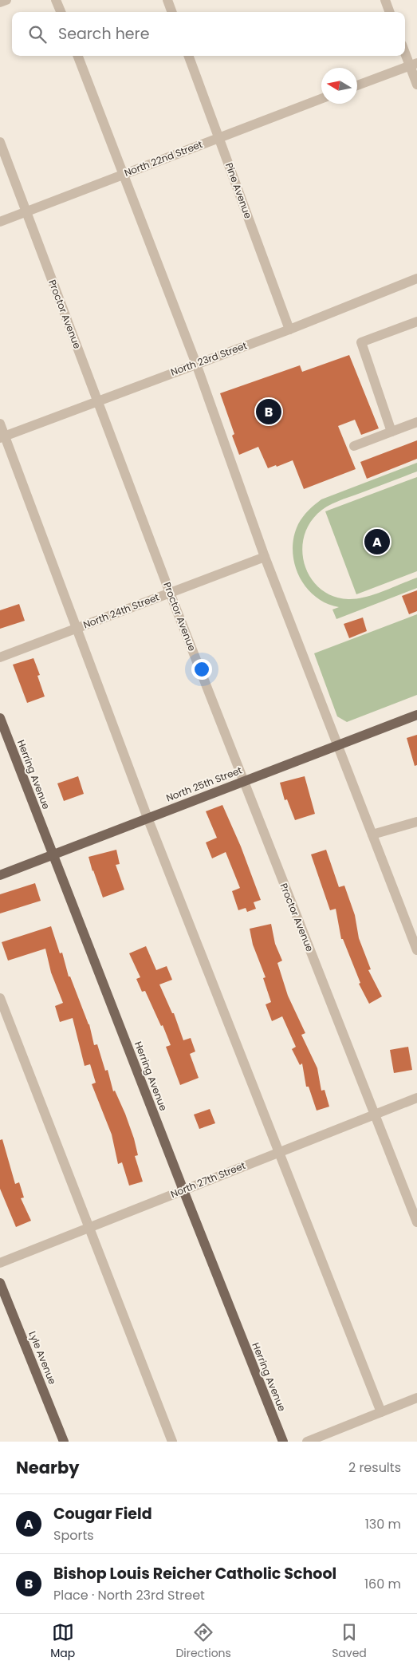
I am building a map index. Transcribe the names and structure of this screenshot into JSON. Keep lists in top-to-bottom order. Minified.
{"streets":{"main road":["Herring Avenue","North 25th Street","Lyle Avenue"],"street":["North 22nd Street","Pine Avenue","Proctor Avenue","North 23rd Street","North 24th Street","North 27th Street"]},"crossings":[["North 22nd Street","Pine Avenue"],["North 22nd Street","Proctor Avenue"],["Pine Avenue","North 23rd Street"],["Proctor Avenue","North 23rd Street"],["Proctor Avenue","North 24th Street"],["Proctor Avenue","North 25th Street"],["Proctor Avenue","North 27th Street"],["Herring Avenue","North 25th Street"],["Herring Avenue","North 27th Street"]],"north":"left","page":{"search":"Search here","pins":["B","A"],"heading":["Nearby","2 results"],"list":[{"mark":"A","name":"Cougar Field","note":"Sports","value":"130 m"},{"mark":"B","name":"Bishop Louis Reicher Catholic School","note":"Place · North 23rd Street","value":"160 m"}],"nav":["Map","Directions","Saved"]}}
